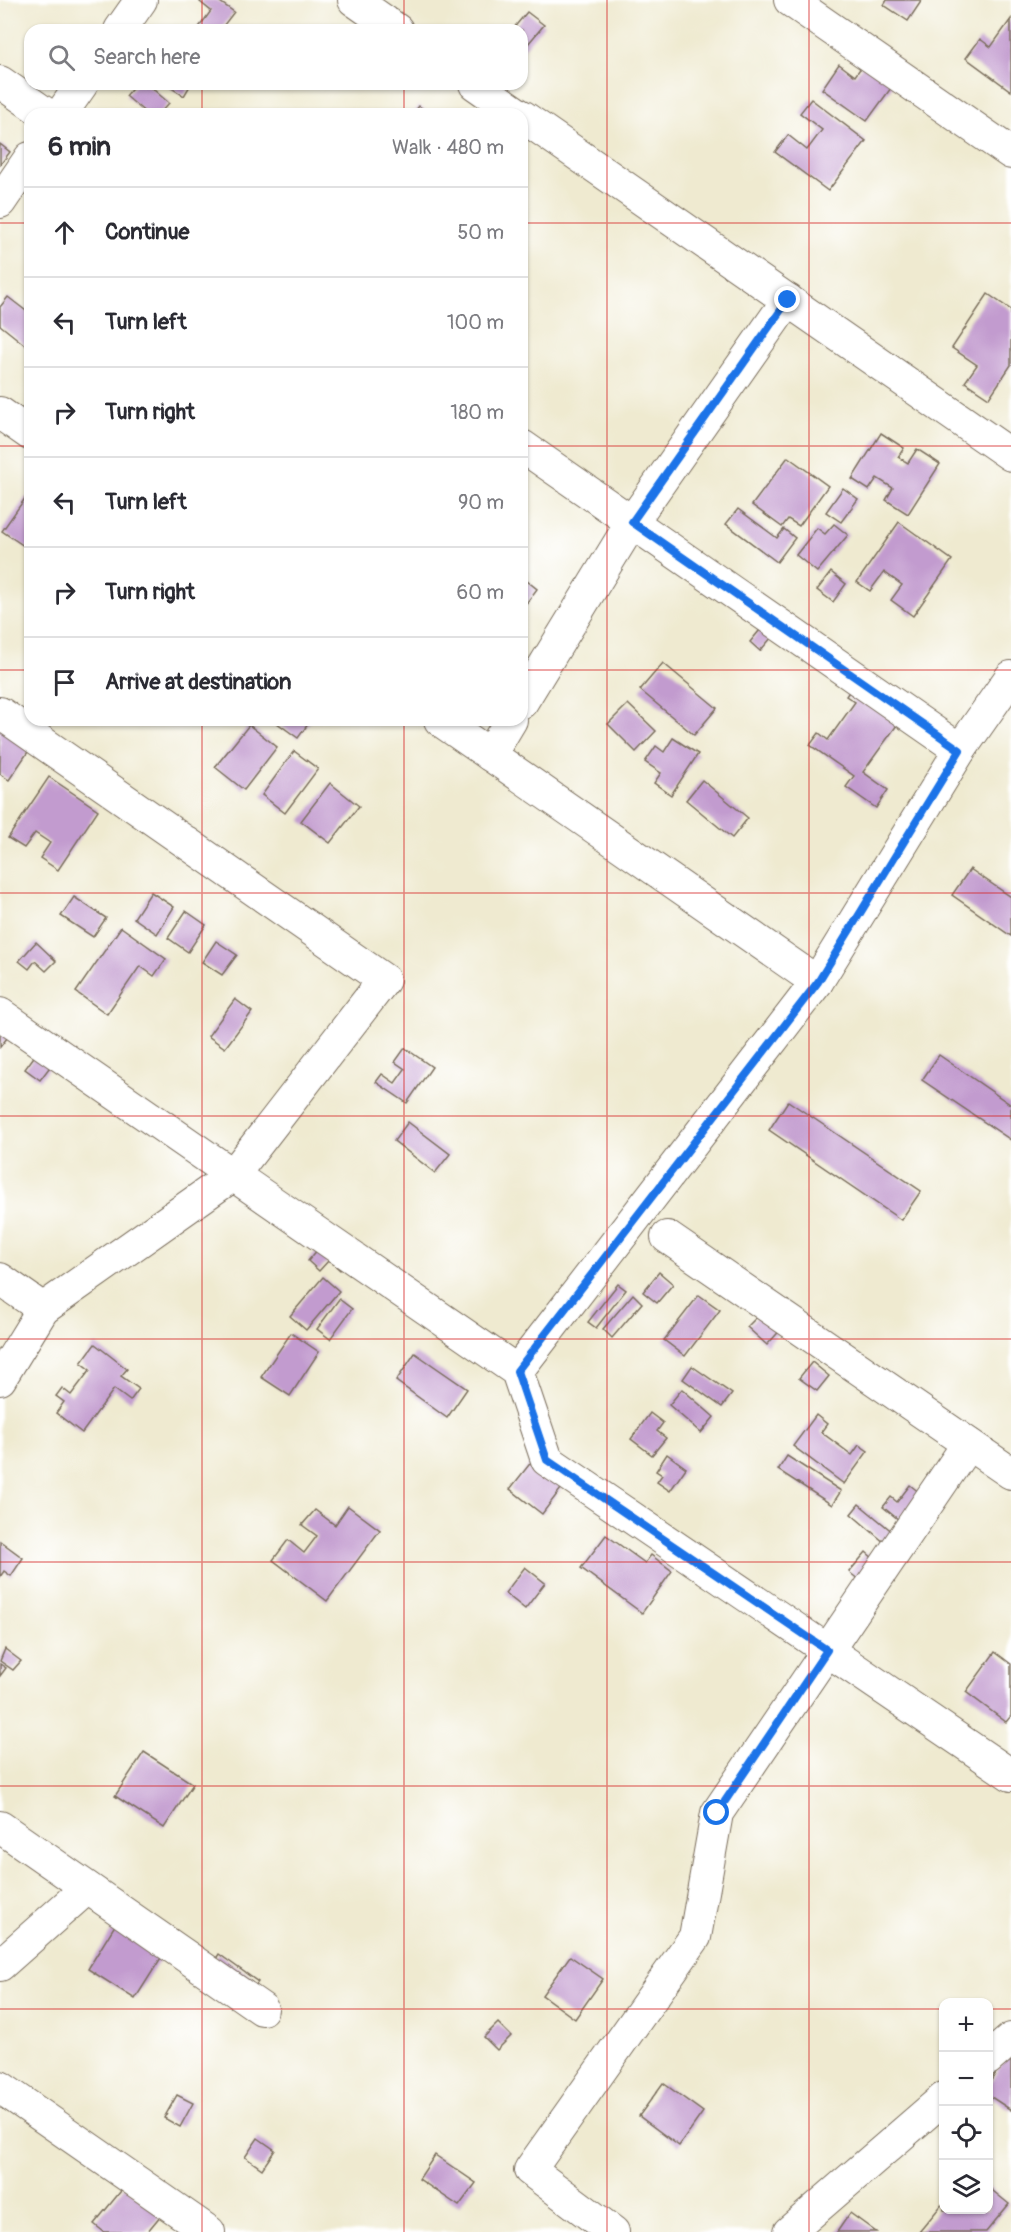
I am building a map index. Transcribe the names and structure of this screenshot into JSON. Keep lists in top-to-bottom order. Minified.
{"page":{"search":"Search here","heading":["6 min","Walk · 480 m"],"list":[["Continue","50 m"],["Turn left","100 m"],["Turn right","180 m"],["Turn left","90 m"],["Turn right","60 m"],"Arrive at destination"],"map_buttons":["+","−"]}}
